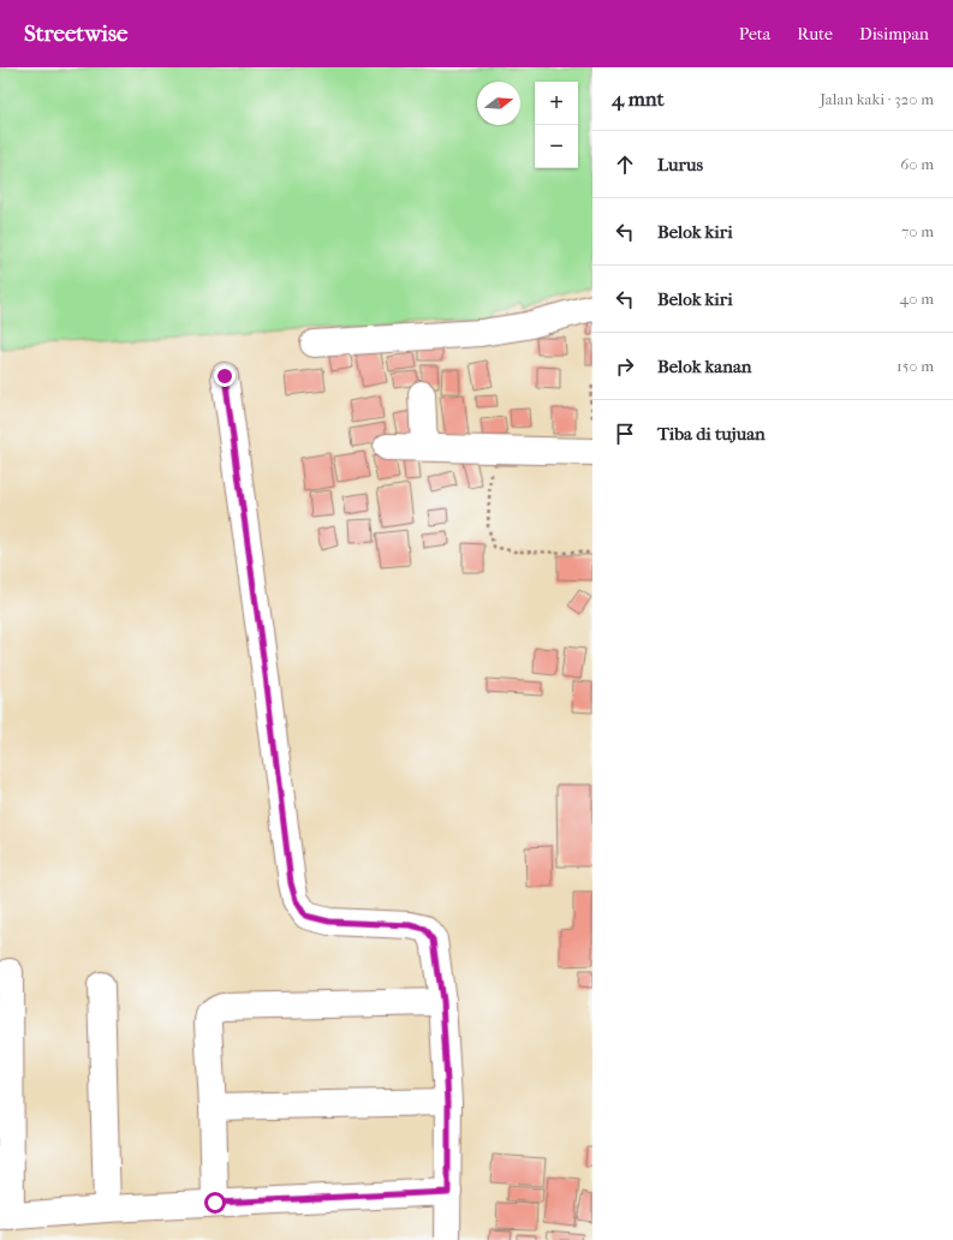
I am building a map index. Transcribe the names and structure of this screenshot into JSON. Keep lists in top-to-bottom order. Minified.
{"north":"right","page":{"header":"Streetwise","nav":["Peta","Rute","Disimpan"],"heading":["4 mnt","Jalan kaki · 320 m"],"map_buttons":["+","−"],"list":[["Lurus","60 m"],["Belok kiri","70 m"],["Belok kiri","40 m"],["Belok kanan","150 m"],"Tiba di tujuan"]}}
